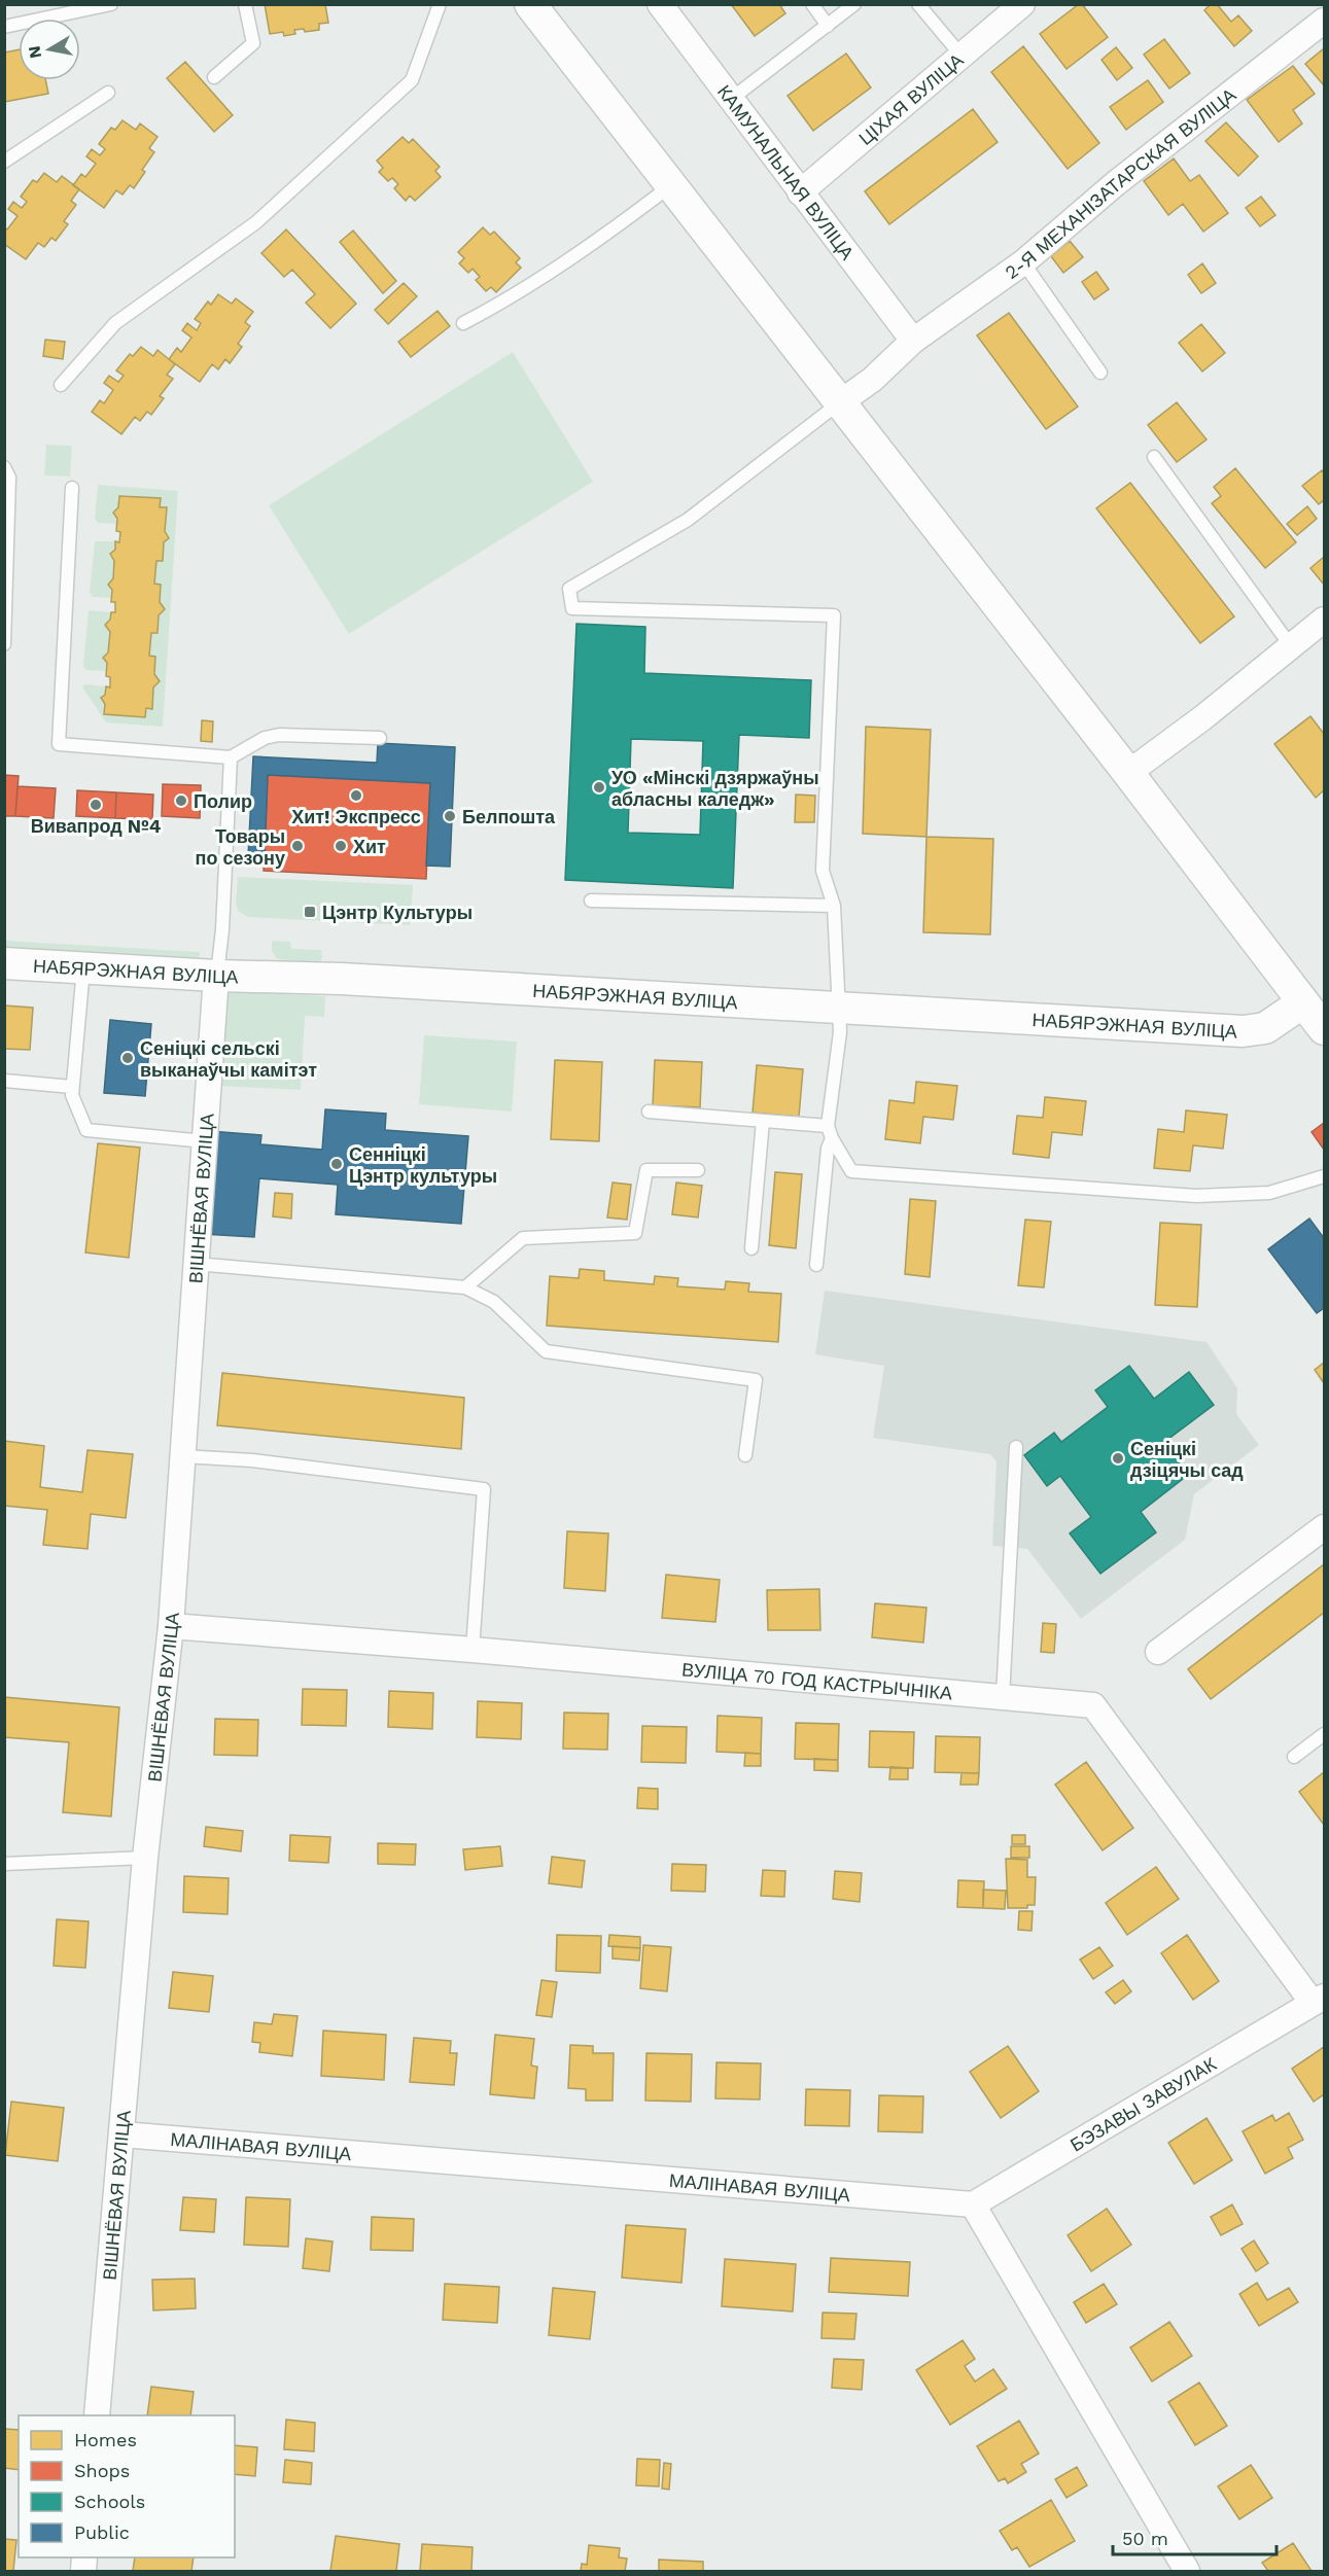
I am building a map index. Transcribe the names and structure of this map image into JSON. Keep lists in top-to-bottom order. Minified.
{"streets":{"street":["ЦІХАЯ ВУЛІЦА","КАМУНАЛЬНАЯ ВУЛІЦА","2-Я МЕХАНІЗАТАРСКАЯ ВУЛІЦА","НАБЯРЭЖНАЯ ВУЛІЦА","ВІШНЁВАЯ ВУЛІЦА","ВУЛІЦА 70 ГОД КАСТРЫЧНІКА","БЭЗАВЫ ЗАВУЛАК","МАЛІНАВАЯ ВУЛІЦА"]},"crossings":[["ЦІХАЯ ВУЛІЦА","КАМУНАЛЬНАЯ ВУЛІЦА"],["КАМУНАЛЬНАЯ ВУЛІЦА","2-Я МЕХАНІЗАТАРСКАЯ ВУЛІЦА"],["НАБЯРЭЖНАЯ ВУЛІЦА","ВІШНЁВАЯ ВУЛІЦА"],["ВІШНЁВАЯ ВУЛІЦА","ВУЛІЦА 70 ГОД КАСТРЫЧНІКА"],["ВІШНЁВАЯ ВУЛІЦА","МАЛІНАВАЯ ВУЛІЦА"],["ВУЛІЦА 70 ГОД КАСТРЫЧНІКА","БЭЗАВЫ ЗАВУЛАК"],["БЭЗАВЫ ЗАВУЛАК","МАЛІНАВАЯ ВУЛІЦА"]],"places":{"other":["УО «Мінскі дзяржаўны абласны каледж»","Хит! Экспресс","Полир","Вивапрод №4","Белпошта","Товары по сезону","Хит","Сеніцкі сельскі выканаўчы камітэт","Сенніцкі Цэнтр культуры","Сеніцкі дзіцячы сад"],"transit":["Цэнтр Культуры"]},"legend":["Homes","Shops","Schools","Public"],"scale_bar":"50 m","north":"left"}
